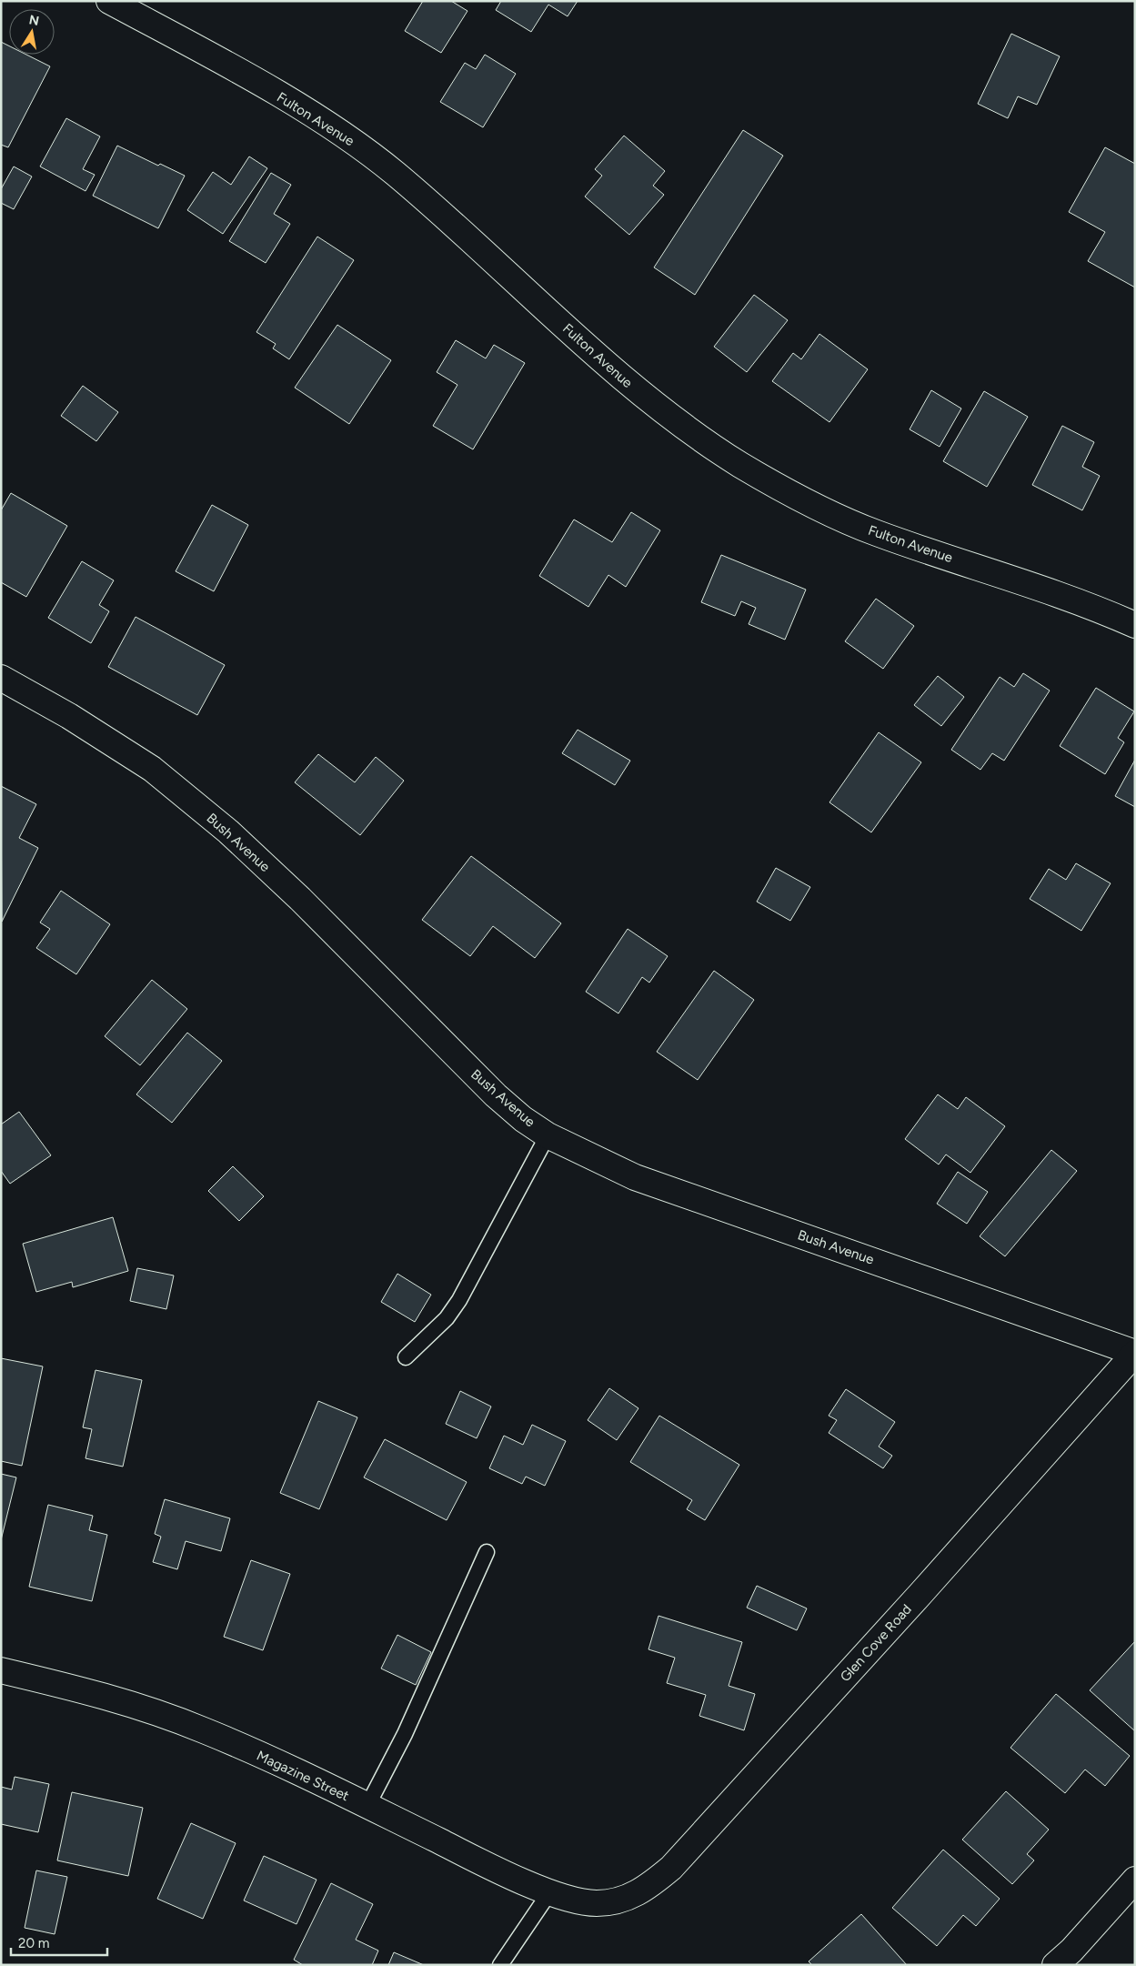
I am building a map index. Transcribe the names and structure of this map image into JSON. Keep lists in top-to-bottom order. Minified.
{"streets":{"street":["Fulton Avenue","Bush Avenue","Glen Cove Road","Magazine Street"]},"crossings":[["Bush Avenue","Glen Cove Road"],["Glen Cove Road","Magazine Street"]],"scale_bar":"20 m","north":"top"}
